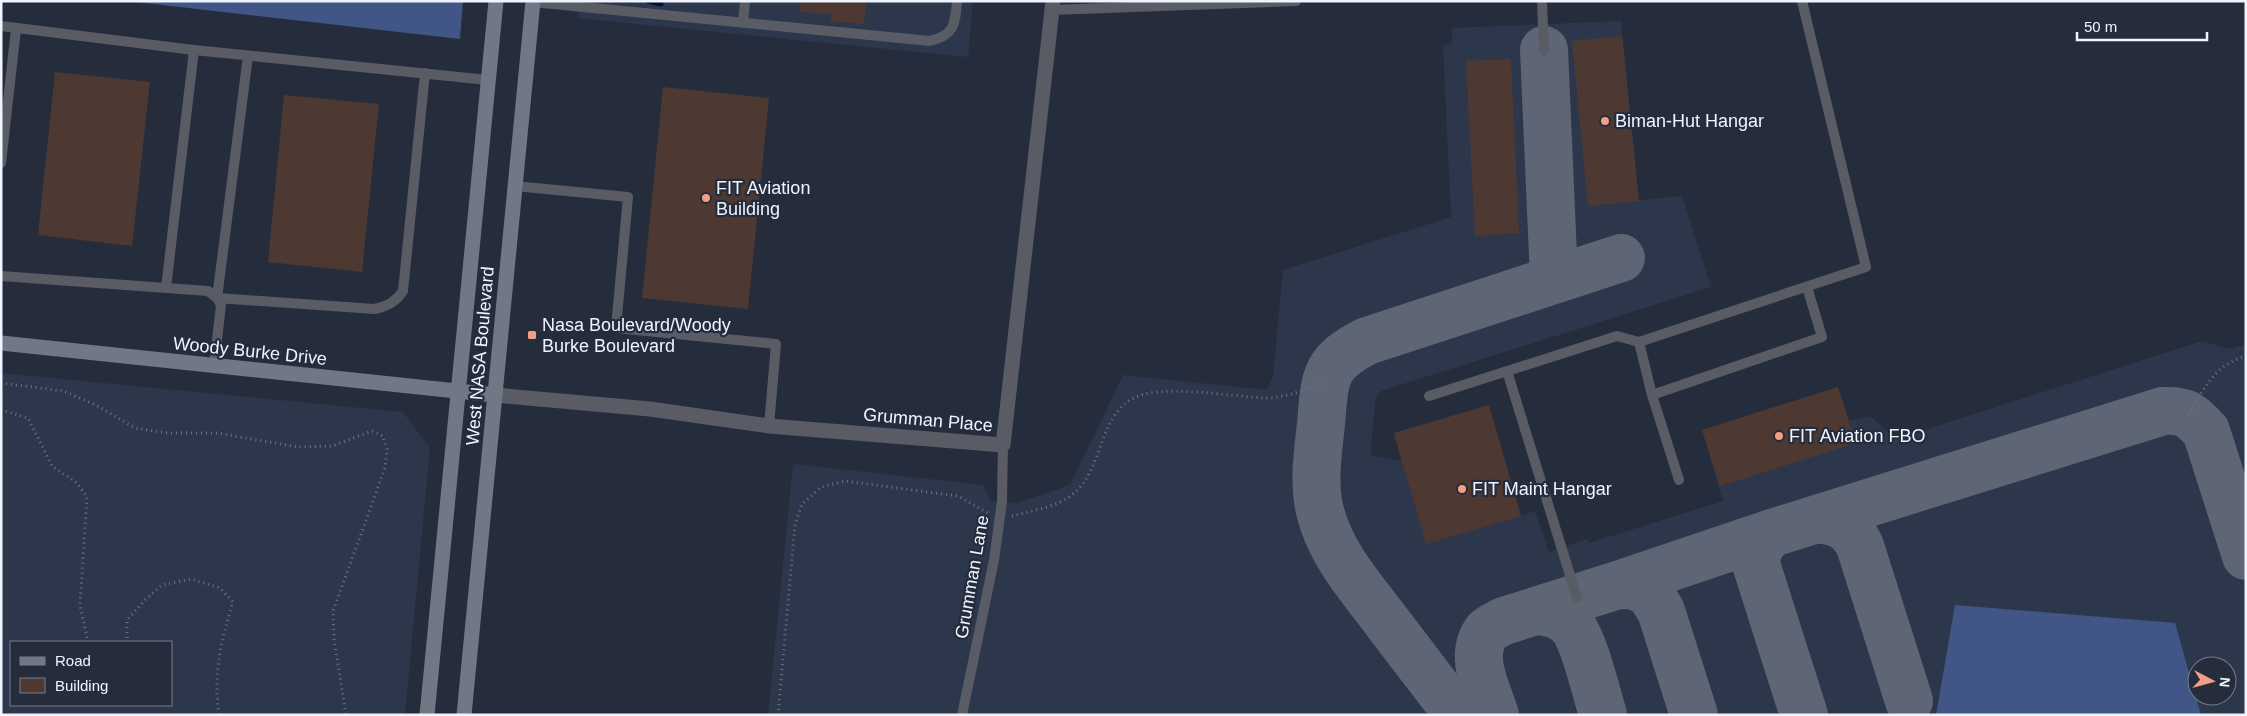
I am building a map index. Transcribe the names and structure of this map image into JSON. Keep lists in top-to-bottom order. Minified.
{"streets":{"main road":["Woody Burke Drive","West NASA Boulevard"],"street":["Grumman Place"],"lane":["Grumman Lane"]},"crossings":[["Woody Burke Drive","West NASA Boulevard"],["Woody Burke Drive","Grumman Place"],["West NASA Boulevard","Grumman Place"],["Grumman Place","Grumman Lane"]],"places":{"other":["Biman-Hut Hangar","FIT Aviation Building","FIT Aviation FBO","FIT Maint Hangar"],"transit":["Nasa Boulevard/Woody Burke Boulevard"]},"legend":["Road","Building"],"scale_bar":"50 m","north":"right"}
